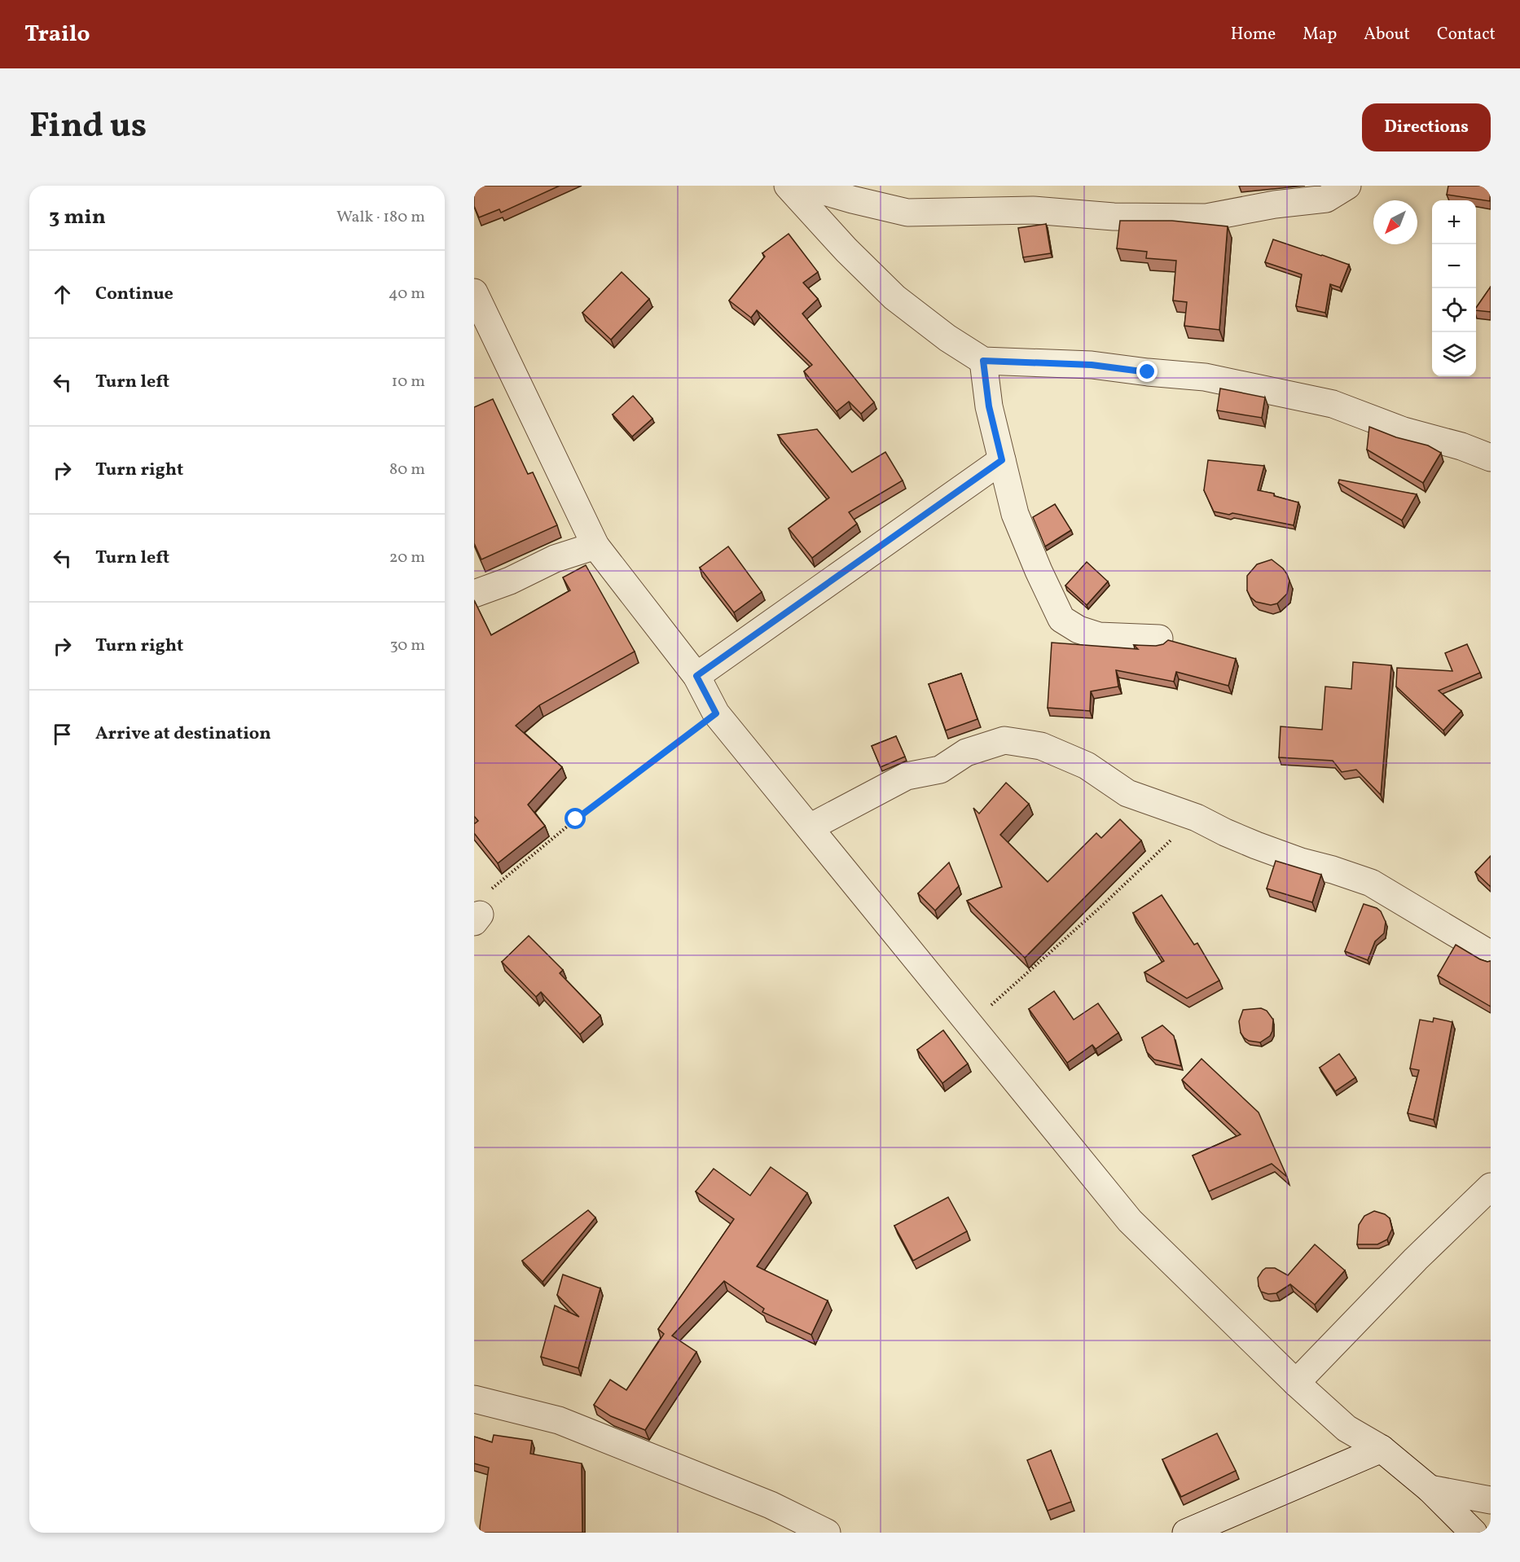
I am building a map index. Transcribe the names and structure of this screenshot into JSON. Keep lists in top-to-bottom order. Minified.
{"north":"bottom left","page":{"header":"Trailo","nav":["Home","Map","About","Contact"],"title":"Find us","buttons":"Directions","heading":["3 min","Walk · 180 m"],"map_buttons":["+","−"],"list":[["Continue","40 m"],["Turn left","10 m"],["Turn right","80 m"],["Turn left","20 m"],["Turn right","30 m"],"Arrive at destination"]}}
